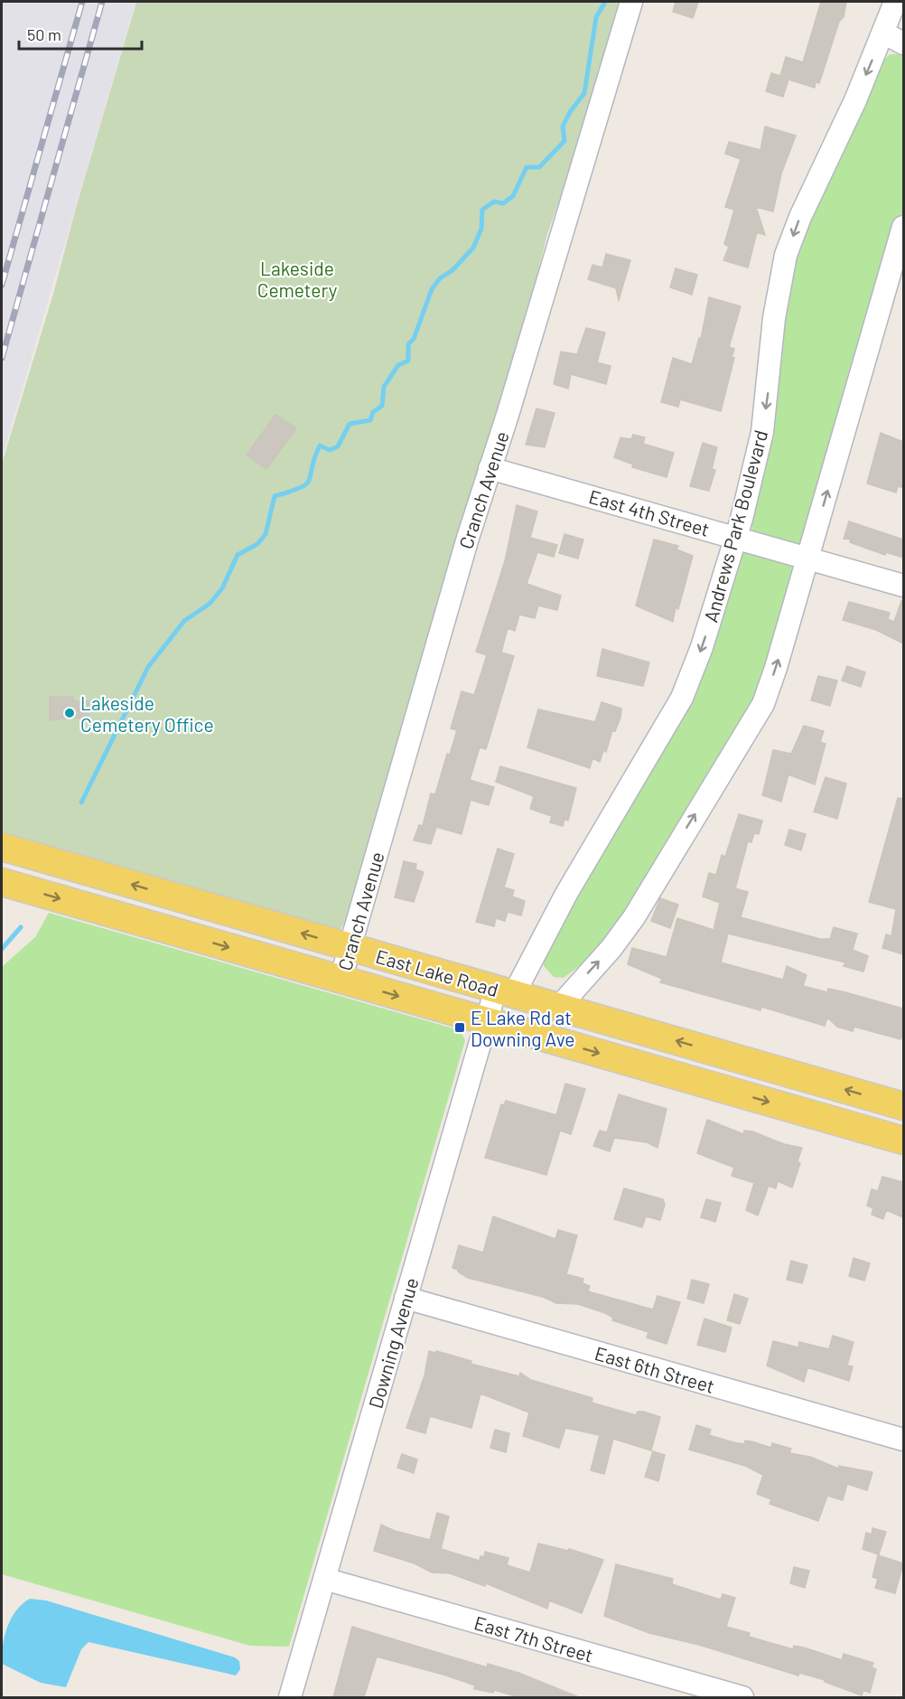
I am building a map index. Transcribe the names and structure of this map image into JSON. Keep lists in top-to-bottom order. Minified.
{"streets":{"main road":["East Lake Road"],"street":["Cranch Avenue","East 4th Street","Andrews Park Boulevard","Downing Avenue","East 6th Street","East 7th Street"]},"crossings":[["Cranch Avenue","East 4th Street"],["Cranch Avenue","East Lake Road"],["East 4th Street","Andrews Park Boulevard"],["Andrews Park Boulevard","East Lake Road"],["Andrews Park Boulevard","Downing Avenue"],["East Lake Road","Downing Avenue"],["Downing Avenue","East 6th Street"],["Downing Avenue","East 7th Street"]],"parks":["Lakeside Cemetery"],"places":{"other":["Lakeside Cemetery Office"],"transit":["E Lake Rd at Downing Ave"]},"scale_bar":"50 m"}
